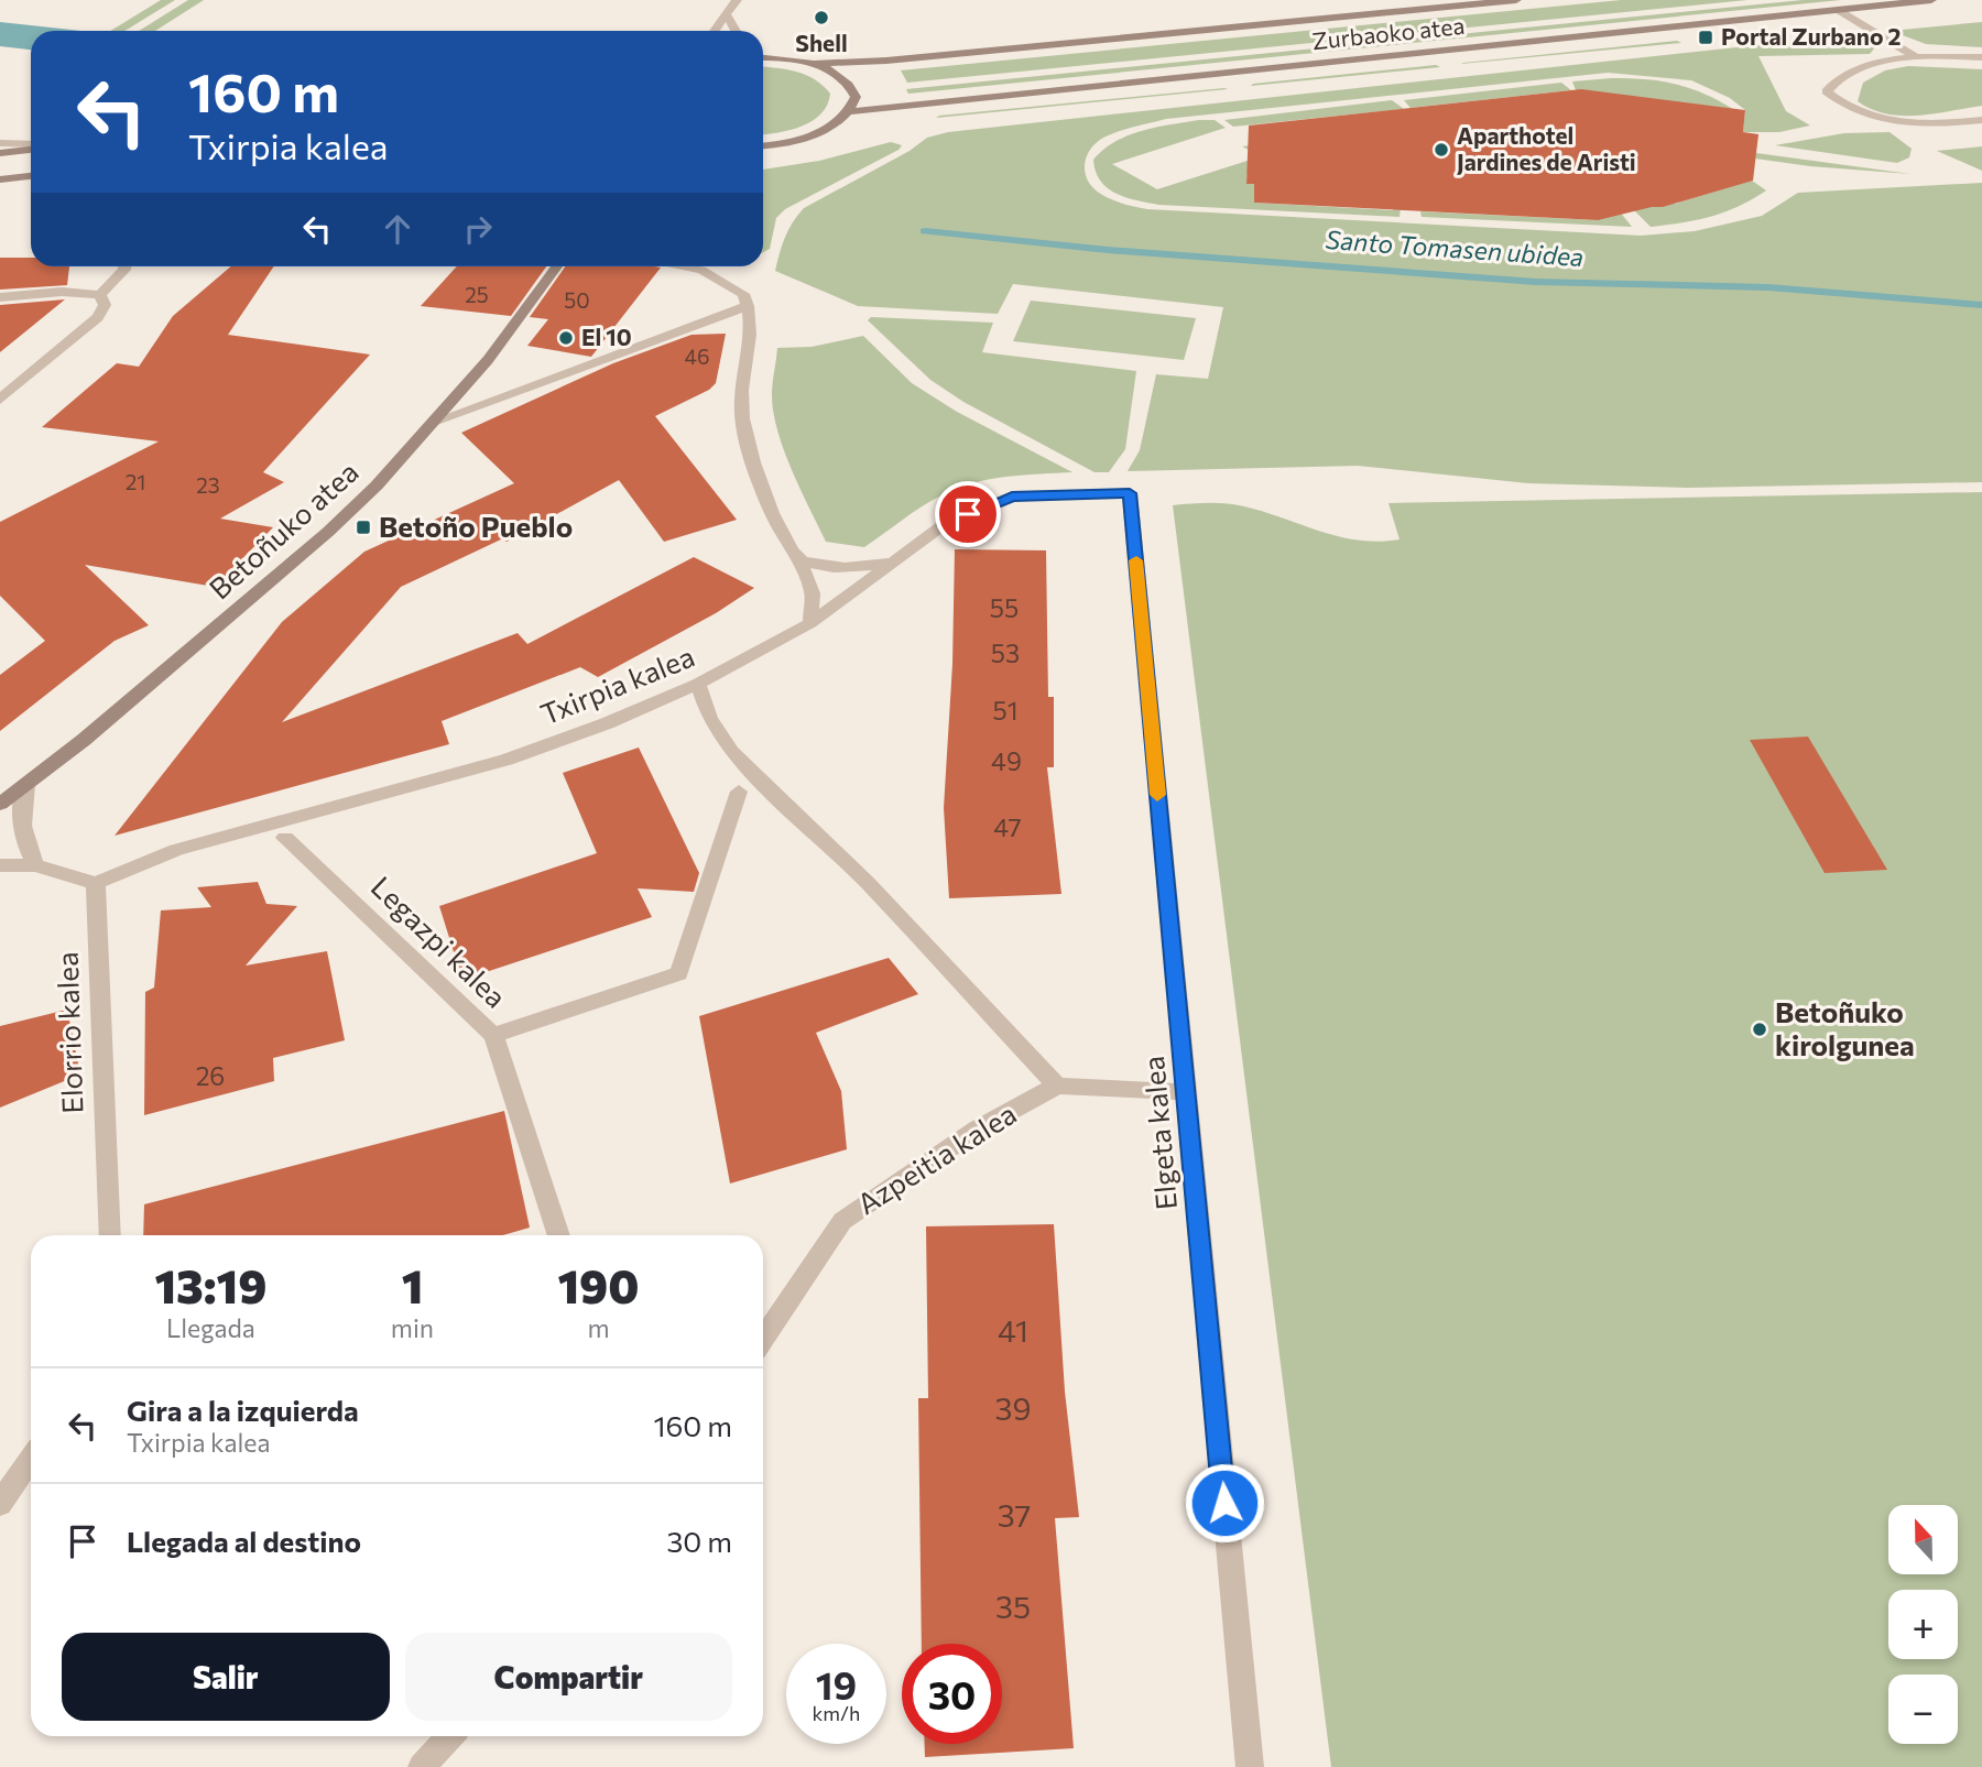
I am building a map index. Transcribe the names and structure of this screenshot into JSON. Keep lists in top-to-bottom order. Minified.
{"streets":{"main road":["Zurbaoko atea","Betoñuko atea"],"street":["Txirpia kalea","Legazpi kalea","Elorrio kalea","Elgeta kalea","Azpeitia kalea"]},"crossings":[["Txirpia kalea","Elorrio kalea"],["Txirpia kalea","Elgeta kalea"]],"water":["Santo Tomasen ubidea"],"places":{"other":["Shell","Aparthotel Jardines de Aristi","El 10","Betoñuko kirolgunea"],"transit":["Portal Zurbano 2","Betoño Pueblo"]},"house_numbers":["25","50","46","21","23","55","53","51","49","47","26","41","39","37","35"],"north":"top","page":{"turn":["160 m","Txirpia kalea"],"eta":["13:19","Llegada","1","min","190","m"],"list":[{"name":"Gira a la izquierda","note":"Txirpia kalea","value":"160 m"},{"name":"Llegada al destino","value":"30 m"}],"map_buttons":["+","−"],"buttons":["Salir","Compartir"],"speed":"19 km/h","limit":"30"}}
